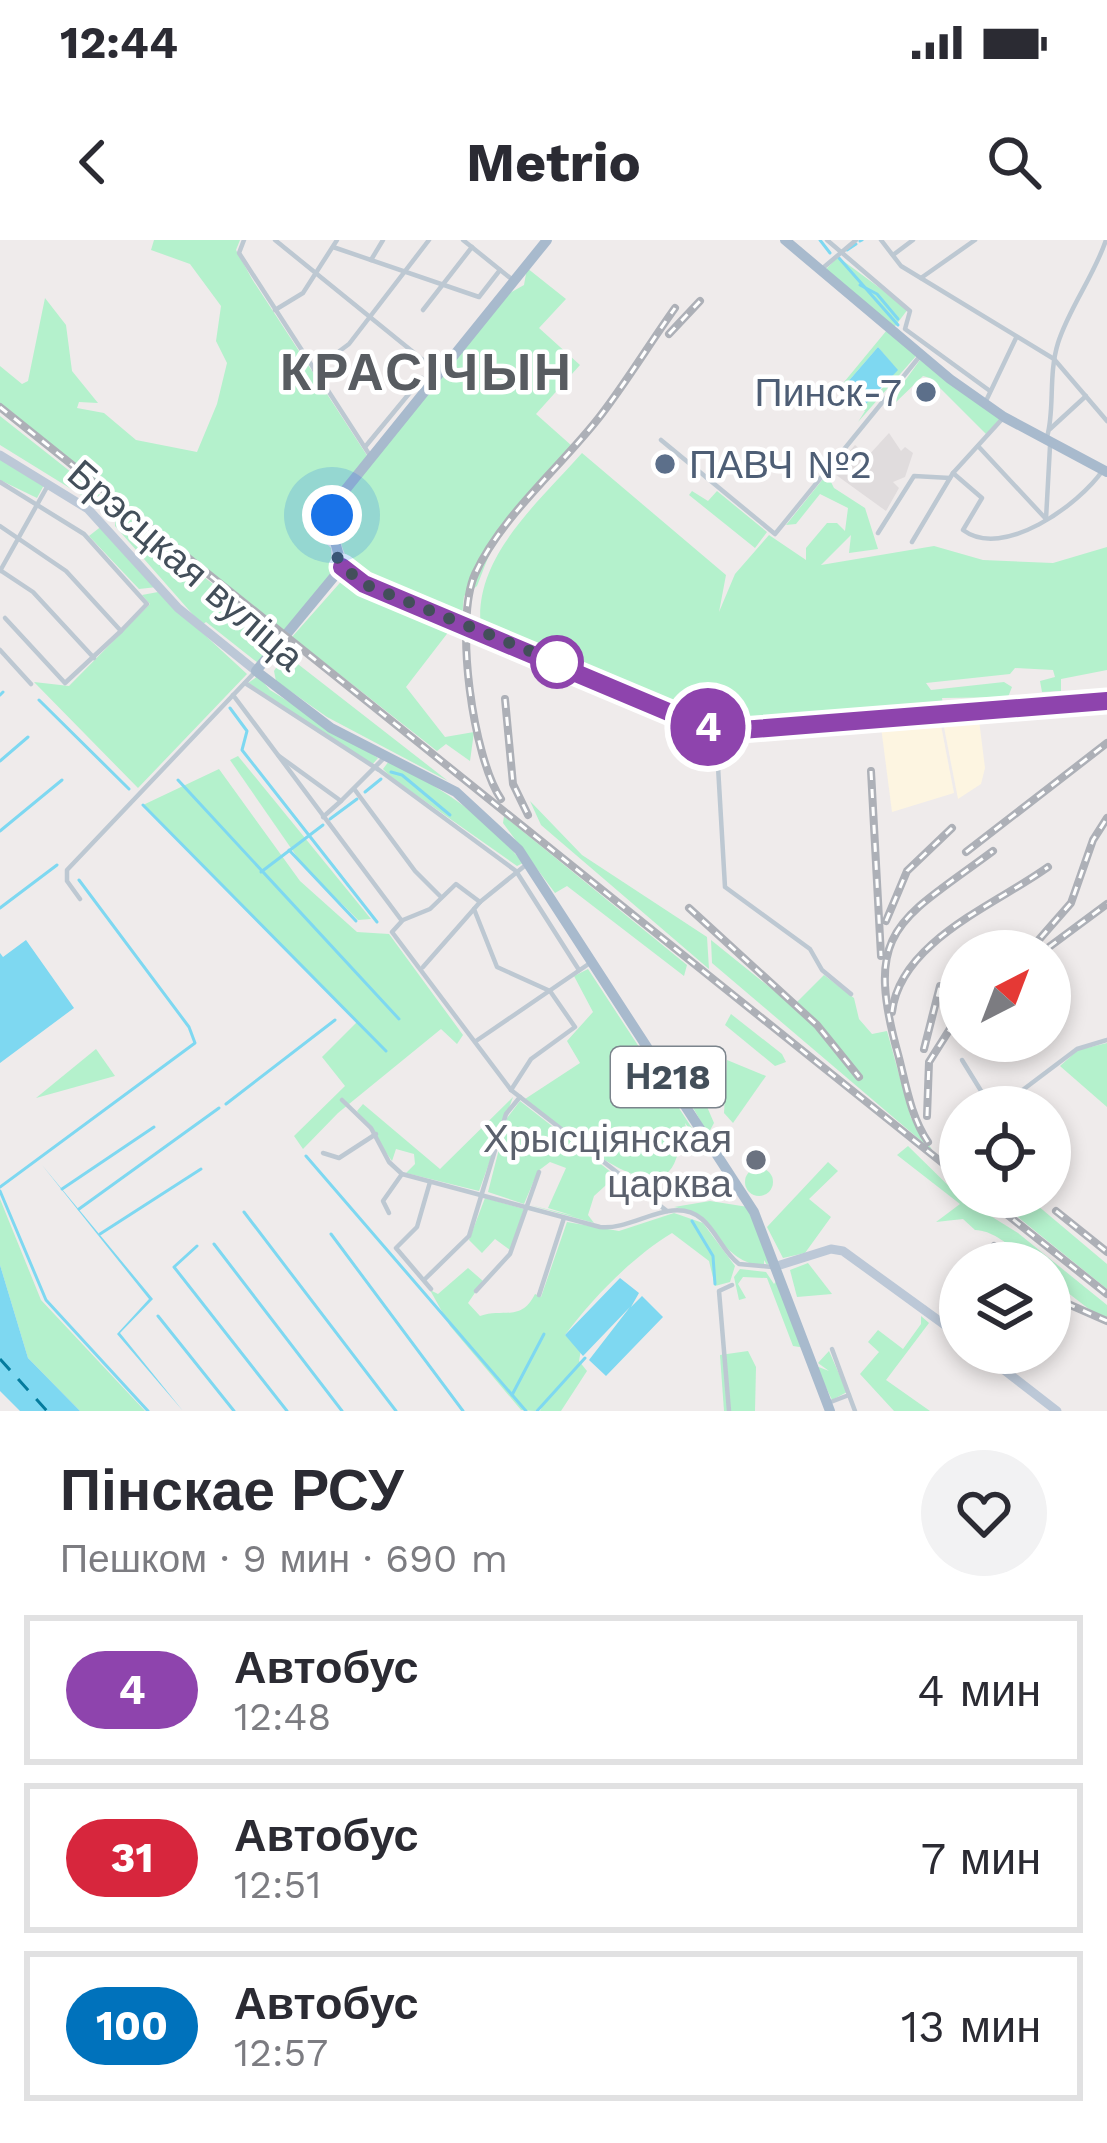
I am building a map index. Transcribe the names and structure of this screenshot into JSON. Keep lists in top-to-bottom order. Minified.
{"streets":{"main road":["Брэсцкая вуліца","Н218"]},"districts":["КРАСІЧЫН"],"places":["Пинск-7","ПАВЧ №2","Хрысціянская царква"],"lines":["bus line 4"],"north":"top right","page":{"status":"12:44","header":"Metrio","on_map":"4","heading":["Пінскае РСУ","Пешком · 9 мин · 690 m"],"list":[{"mark":"4","name":"Автобус","note":"12:48","value":"4 мин"},{"mark":"31","name":"Автобус","note":"12:51","value":"7 мин"},{"mark":"100","name":"Автобус","note":"12:57","value":"13 мин"}]}}
